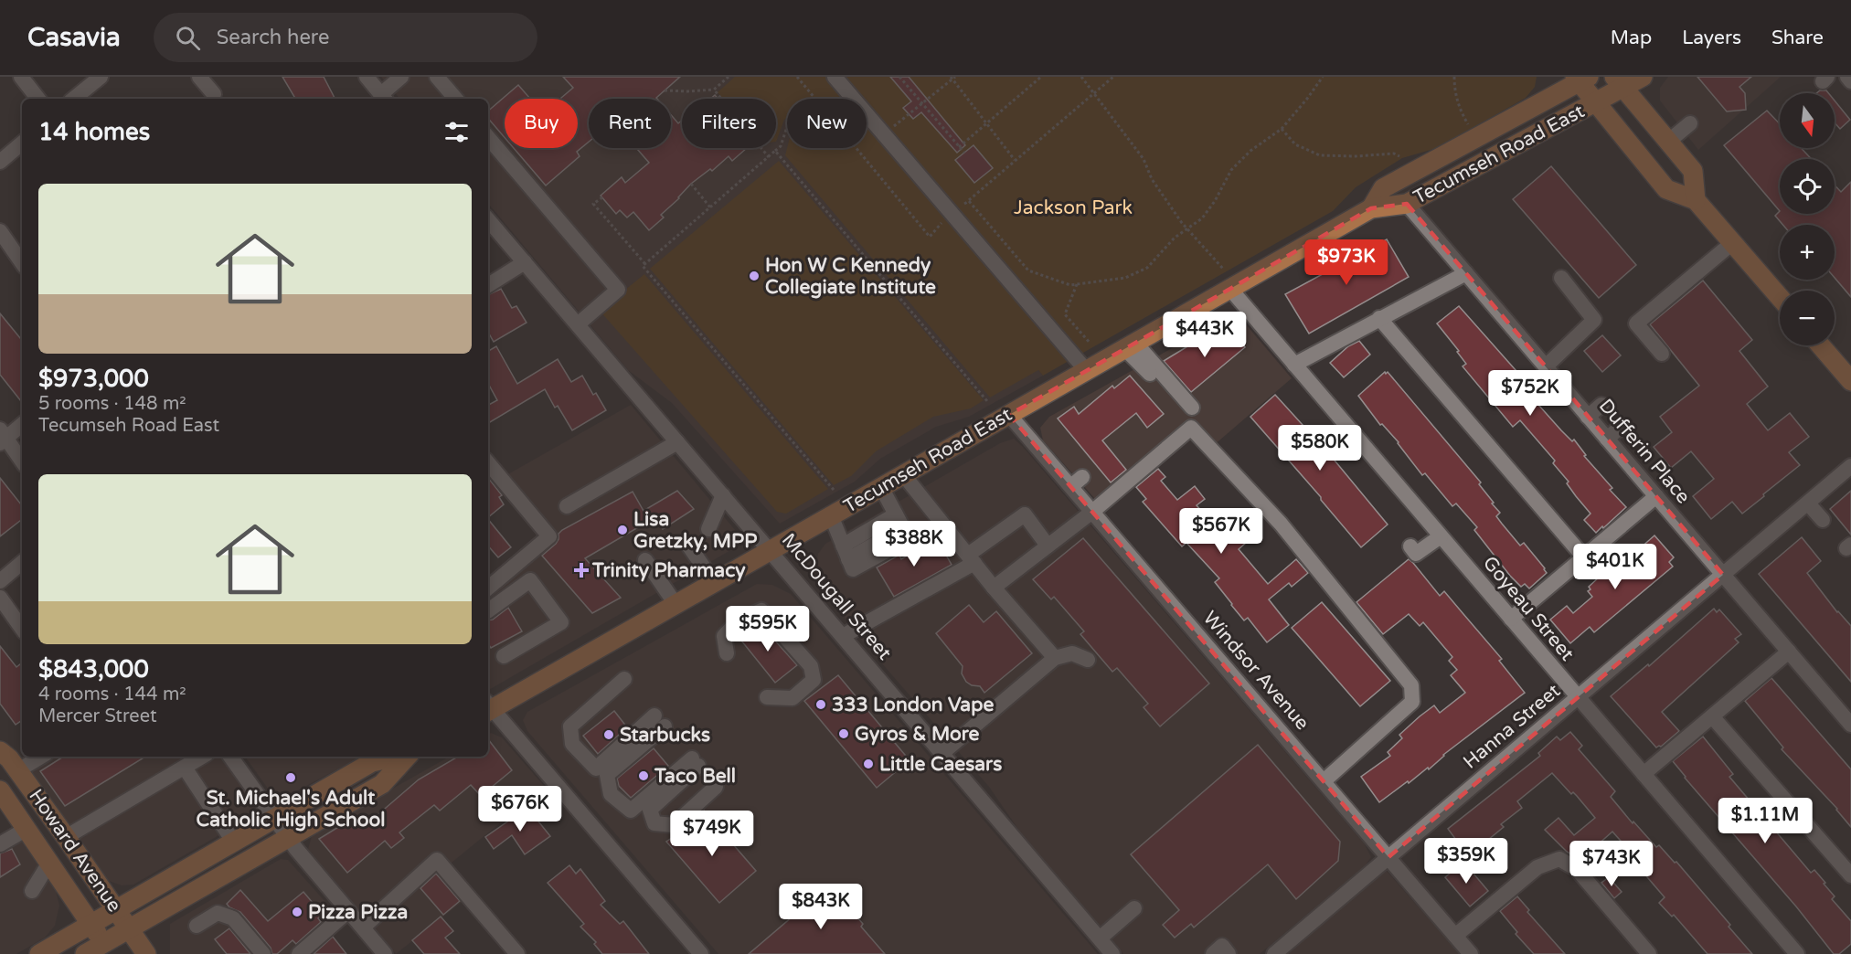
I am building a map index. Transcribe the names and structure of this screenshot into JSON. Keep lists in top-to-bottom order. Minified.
{"streets":{"main road":["Tecumseh Road East","Howard Avenue"],"street":["Dufferin Place","McDougall Street","Goyeau Street","Windsor Avenue","Hanna Street"]},"crossings":[["Tecumseh Road East","Dufferin Place"],["Tecumseh Road East","McDougall Street"],["Tecumseh Road East","Goyeau Street"],["Tecumseh Road East","Windsor Avenue"],["Dufferin Place","Hanna Street"],["Goyeau Street","Hanna Street"],["Windsor Avenue","Hanna Street"]],"parks":["Jackson Park"],"places":{"other":["Hon W C Kennedy Collegiate Institute","Lisa Gretzky, MPP","333 London Vape","Gyros & More","Starbucks","Little Caesars","Taco Bell","St. Michael's Adult Catholic High School","Pizza Pizza"],"health":["Trinity Pharmacy"]},"north":"bottom","page":{"header":"Casavia","search":"Search here","nav":["Map","Layers","Share"],"map_buttons":["+","−"],"chip":["Buy","Rent","Filters","New"],"heading":"14 homes","list":[{"name":"$973,000","note":"5 rooms · 148 m² · Tecumseh Road East"},{"name":"$843,000","note":"4 rooms · 144 m² · Mercer Street"}],"price":["$973K","$443K","$752K","$580K","$567K","$388K","$401K","$595K","$676K","$1.11M","$749K","$359K","$743K","$843K"]}}
